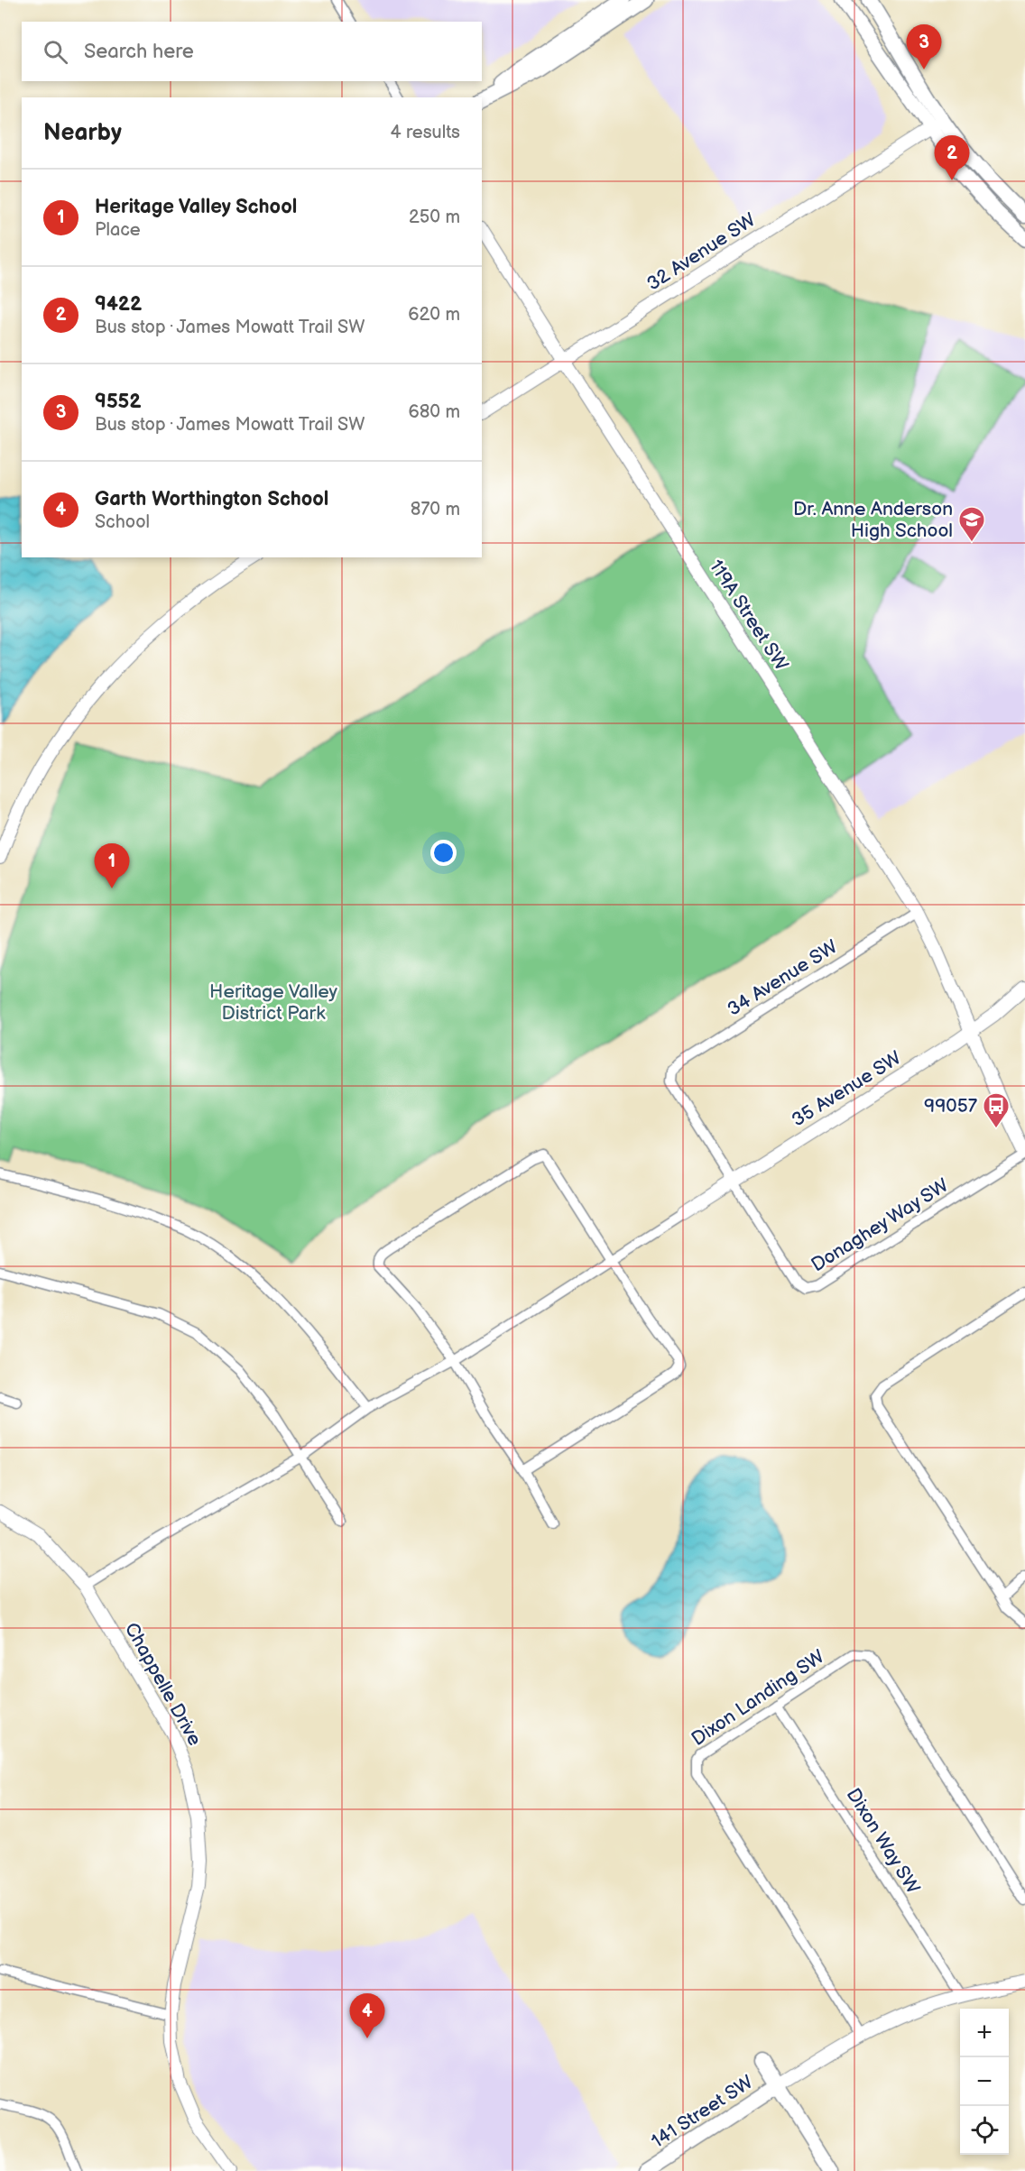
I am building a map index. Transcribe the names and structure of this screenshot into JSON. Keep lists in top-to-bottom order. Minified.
{"streets":{"main road":["141 Street SW"],"street":["32 Avenue SW","119A Street SW","34 Avenue SW","35 Avenue SW","Donaghey Way SW","Chappelle Drive","Dixon Landing SW","Dixon Way SW"]},"crossings":[["32 Avenue SW","119A Street SW"],["119A Street SW","34 Avenue SW"],["119A Street SW","35 Avenue SW"],["119A Street SW","Donaghey Way SW"],["34 Avenue SW","35 Avenue SW"],["34 Avenue SW","Donaghey Way SW"],["35 Avenue SW","Donaghey Way SW"],["Dixon Landing SW","Dixon Way SW"]],"parks":["Heritage Valley District Park"],"places":{"school or university":["Dr. Anne Anderson High School"],"bus stop":["99057"]},"page":{"search":"Search here","pins":["3","2","1","4"],"heading":["Nearby","4 results"],"list":[{"mark":"1","name":"Heritage Valley School","note":"Place","value":"250 m"},{"mark":"2","name":"9422","note":"Bus stop · James Mowatt Trail SW","value":"620 m"},{"mark":"3","name":"9552","note":"Bus stop · James Mowatt Trail SW","value":"680 m"},{"mark":"4","name":"Garth Worthington School","note":"School","value":"870 m"}],"map_buttons":["+","−"]}}
